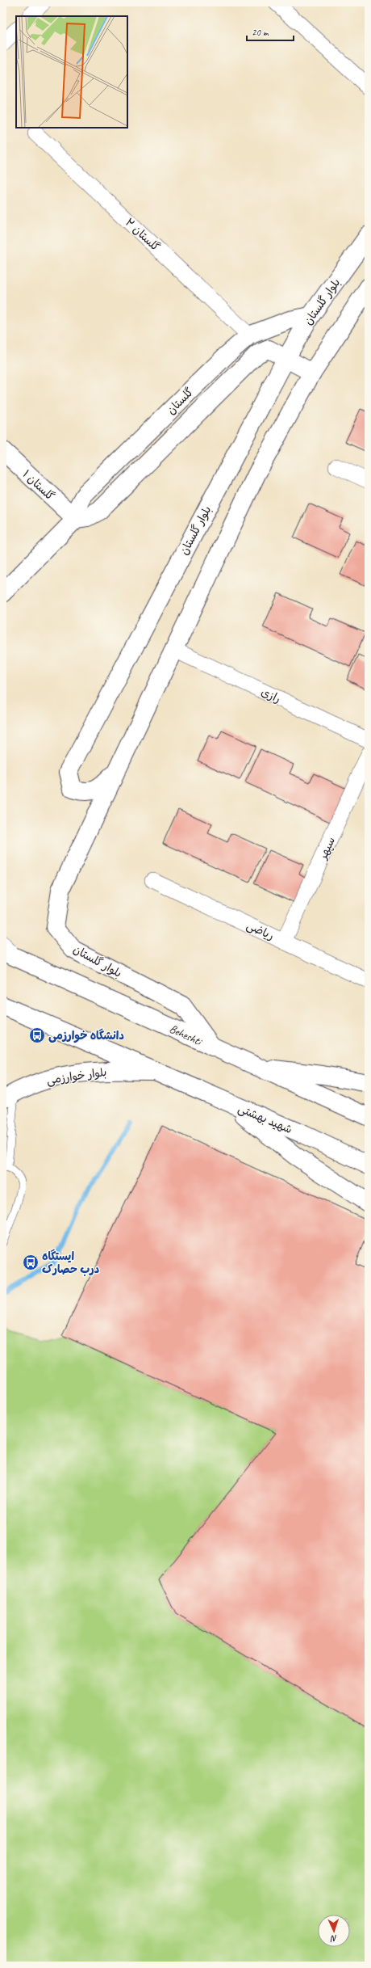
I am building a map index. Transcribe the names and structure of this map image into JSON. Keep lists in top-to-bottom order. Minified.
{"streets":{"street":["گلستان ۲","بلوار گلستان","گلستان","گلستان ۱","رازی","سپهر","ریاضی","Beheshti","بلوار خوارزمی","شهید بهشتی"]},"crossings":[["گلستان ۲","گلستان"],["بلوار گلستان","گلستان"],["بلوار گلستان","رازی"],["بلوار گلستان","Beheshti"],["گلستان","گلستان ۱"],["سپهر","ریاضی"]],"places":{"bus stop":["دانشگاه خوارزمی","ایستگاه درب حصارک"]},"scale_bar":"20 m","north":"bottom"}
